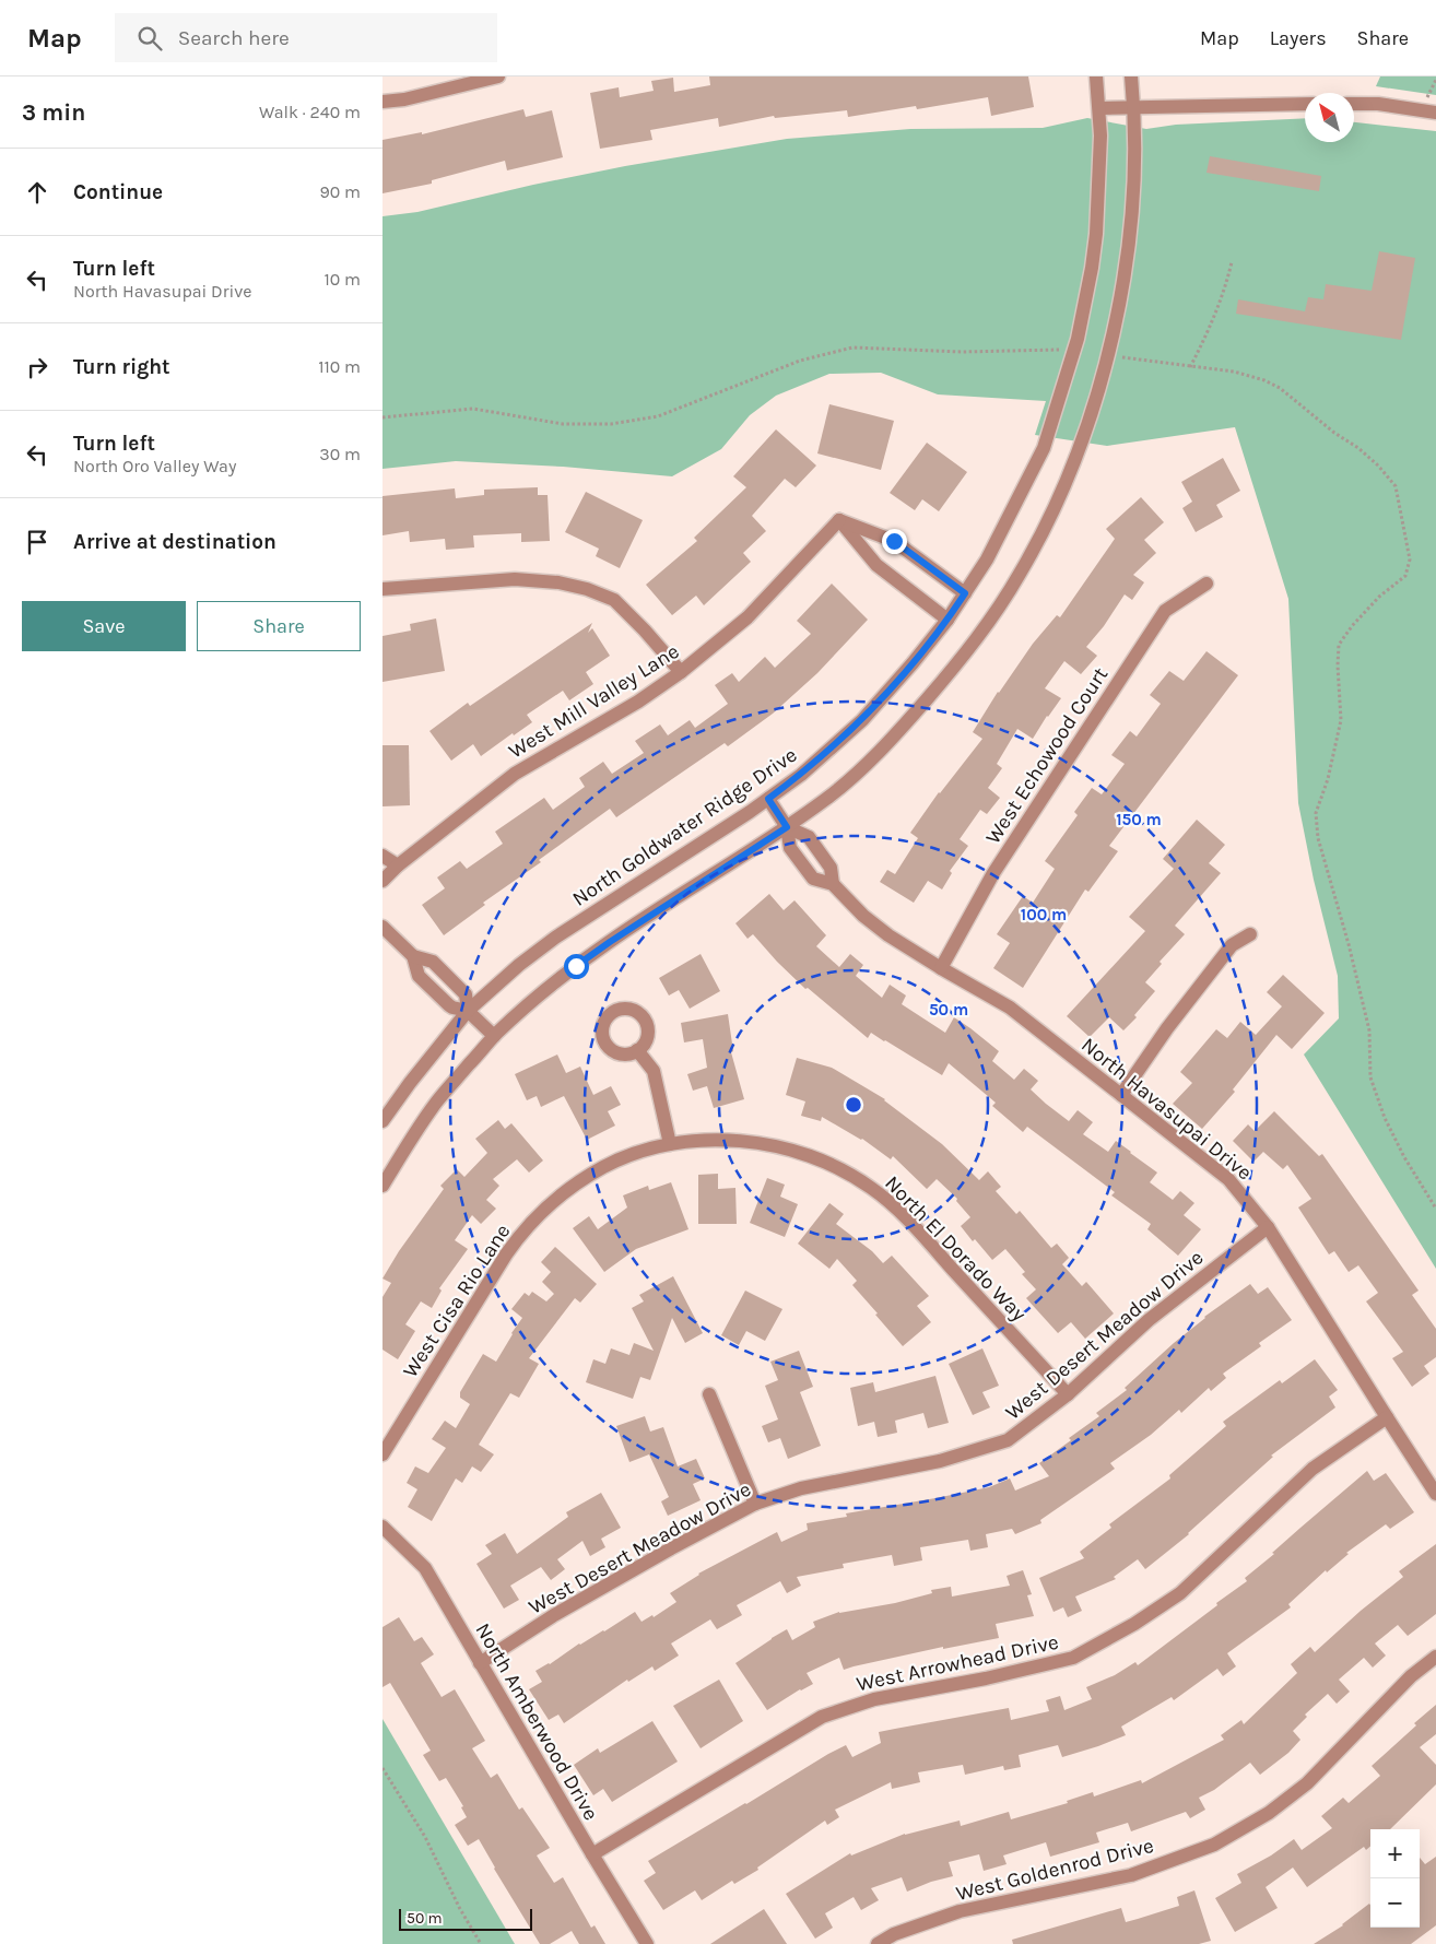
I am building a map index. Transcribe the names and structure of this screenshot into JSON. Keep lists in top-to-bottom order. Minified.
{"streets":{"street":["West Mill Valley Lane","West Echowood Court","North Goldwater Ridge Drive","North Havasupai Drive","North El Dorado Way","West Cisa Rio Lane","West Desert Meadow Drive","West Arrowhead Drive","North Amberwood Drive","West Goldenrod Drive"]},"crossings":[["West Echowood Court","North Havasupai Drive"],["North Goldwater Ridge Drive","North Havasupai Drive"],["North Havasupai Drive","West Desert Meadow Drive"],["North Havasupai Drive","West Arrowhead Drive"],["North El Dorado Way","West Cisa Rio Lane"],["North El Dorado Way","West Desert Meadow Drive"],["West Desert Meadow Drive","North Amberwood Drive"],["West Arrowhead Drive","North Amberwood Drive"]],"scale_bar":"50 m","north":"top left","page":{"header":"Map","search":"Search here","nav":["Map","Layers","Share"],"heading":["3 min","Walk · 240 m"],"list":[["Continue","90 m"],["Turn left","North Havasupai Drive","10 m"],["Turn right","110 m"],["Turn left","North Oro Valley Way","30 m"],"Arrive at destination"],"buttons":["Save","Share"],"map_buttons":["+","−"],"scale":"50 m"},"rings":["150 m","100 m","50 m"]}
